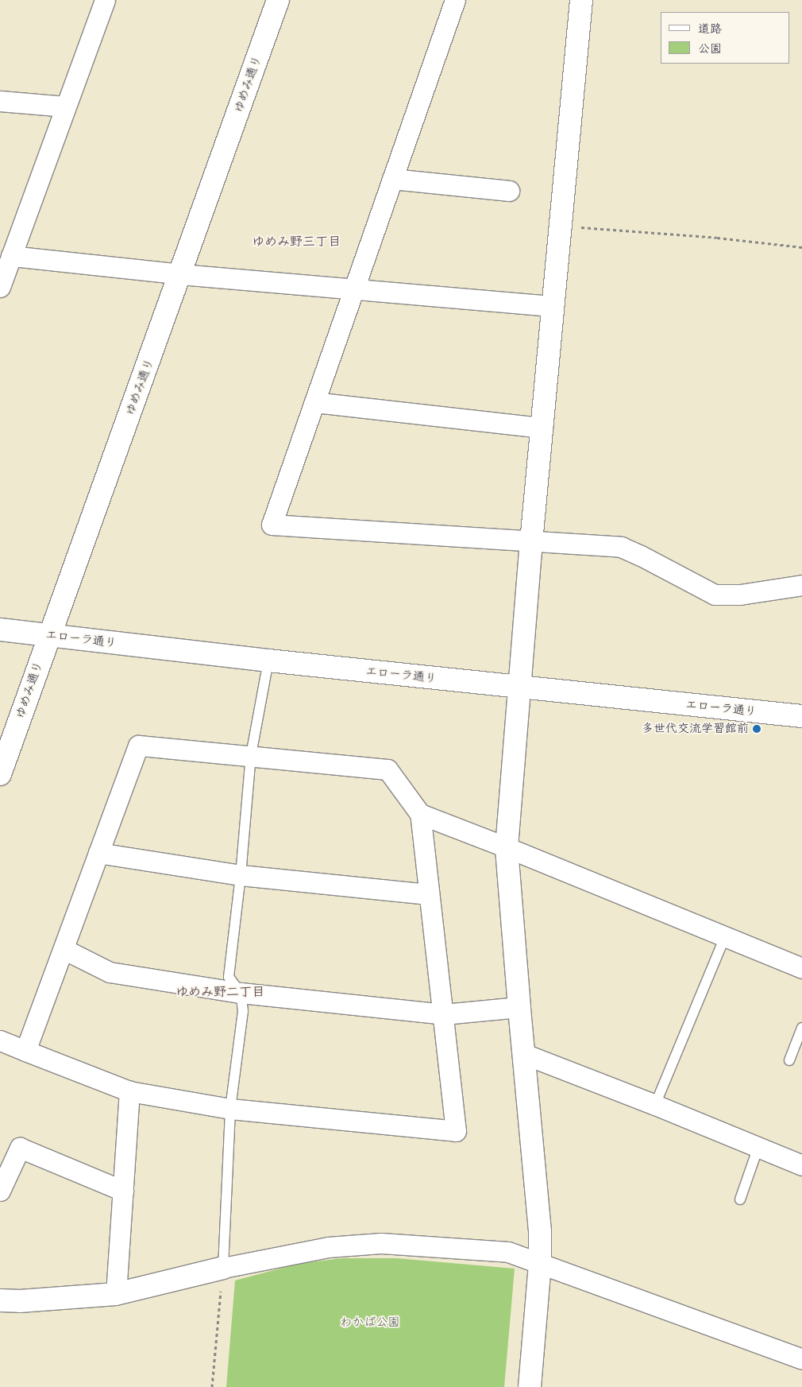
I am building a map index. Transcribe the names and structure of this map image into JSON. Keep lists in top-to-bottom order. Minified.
{"streets":{"street":["ゆめみ通り","エローラ通り"]},"crossings":[["ゆめみ通り","エローラ通り"]],"districts":["ゆめみ野三丁目","ゆめみ野二丁目"],"parks":["わかば公園"],"places":["多世代交流学習館前"],"legend":["道路","公園"]}
